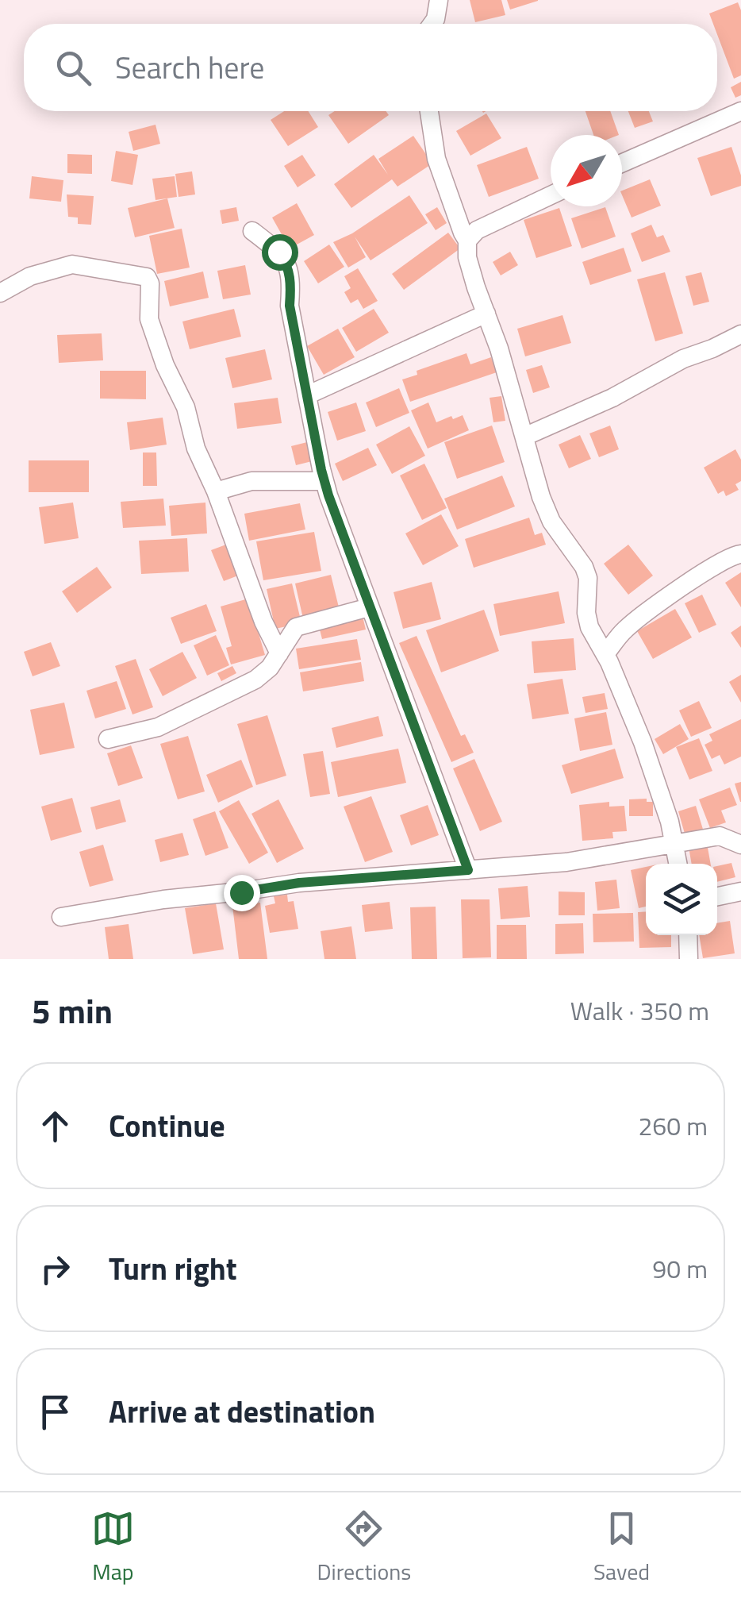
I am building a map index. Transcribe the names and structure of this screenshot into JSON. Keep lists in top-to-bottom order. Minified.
{"north":"bottom left","page":{"search":"Search here","heading":["5 min","Walk · 350 m"],"list":[["Continue","260 m"],["Turn right","90 m"],"Arrive at destination"],"nav":["Map","Directions","Saved"]}}
